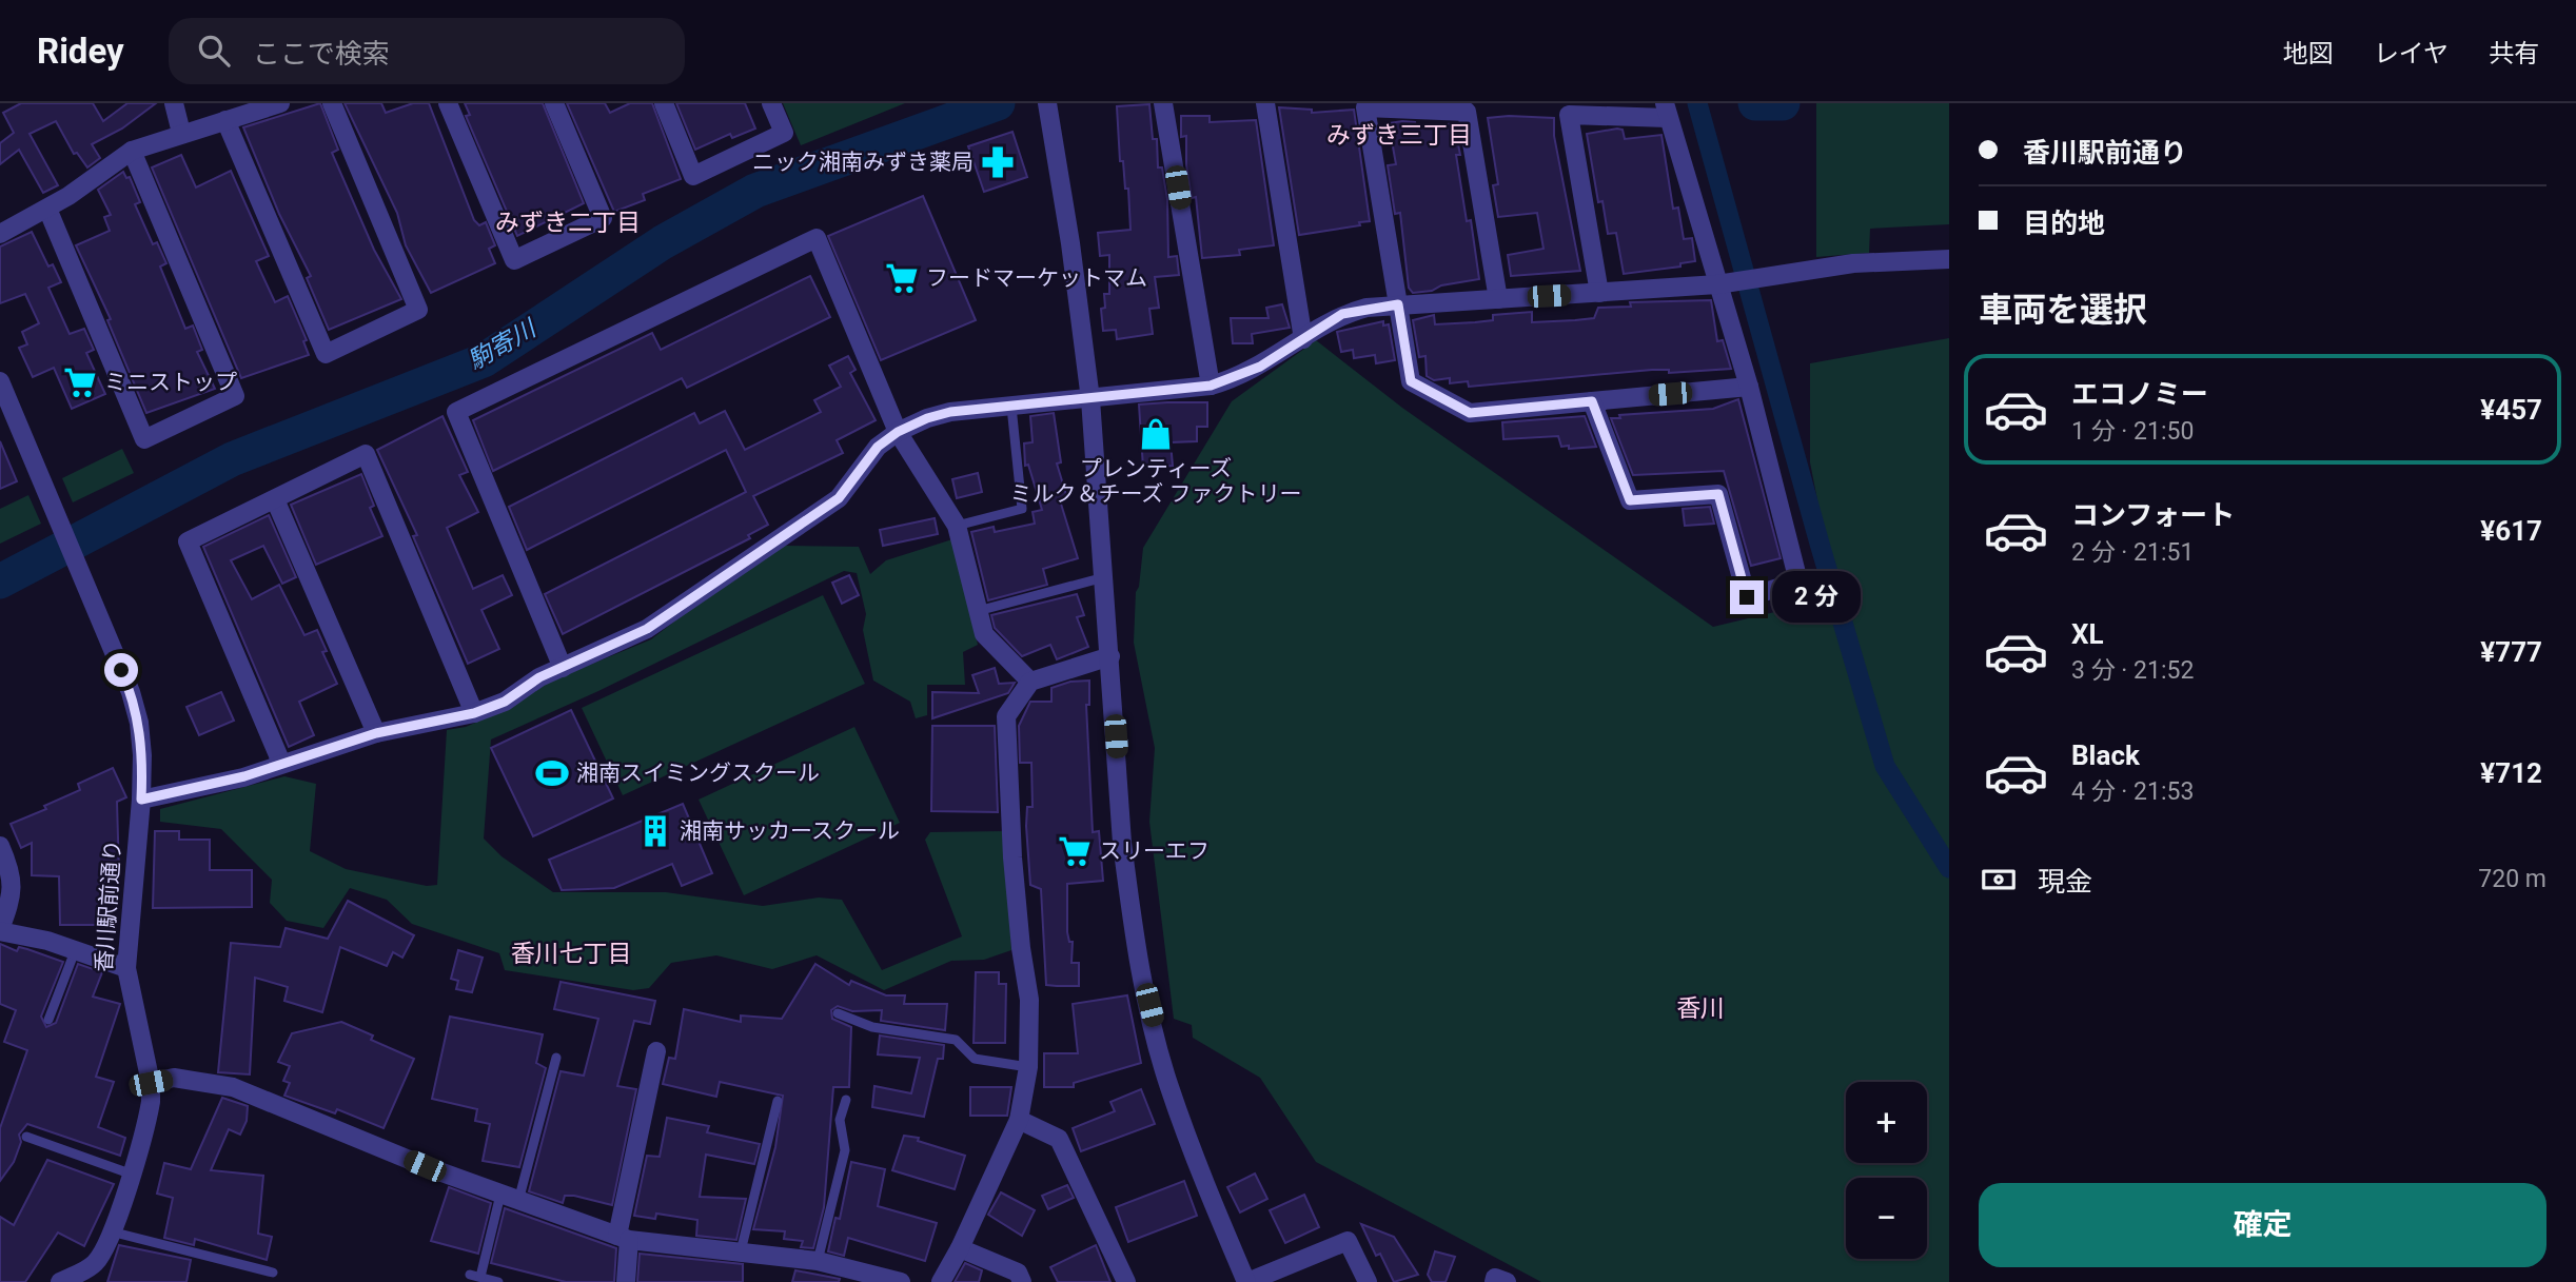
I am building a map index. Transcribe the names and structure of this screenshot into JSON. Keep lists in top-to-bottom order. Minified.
{"streets":{"street":["香川駅前通り"]},"districts":["みずき三丁目","みずき二丁目","香川七丁目","香川"],"water":["駒寄川"],"places":{"pharmacy":["ニック湘南みずき薬局"],"supermarket":["フードマーケットマム","ミニストップ","スリーエフ"],"shop":["プレンティーズ ミルク＆チーズ ファクトリー"],"sports":["湘南スイミングスクール"],"building":["湘南サッカースクール"]},"page":{"header":"Ridey","search":"ここで検索","nav":["地図","レイヤ","共有"],"banner":["香川駅前通り","目的地"],"heading":"車両を選択","list":[{"name":"エコノミー","note":"1 分 · 21:50","value":"¥457"},{"name":"コンフォート","note":"2 分 · 21:51","value":"¥617"},{"name":"XL","note":"3 分 · 21:52","value":"¥777"},{"name":"Black","note":"4 分 · 21:53","value":"¥712"}],"bubble":"2 分","pay":["現金","720 m"],"map_buttons":["+","−"],"buttons":"確定"}}
